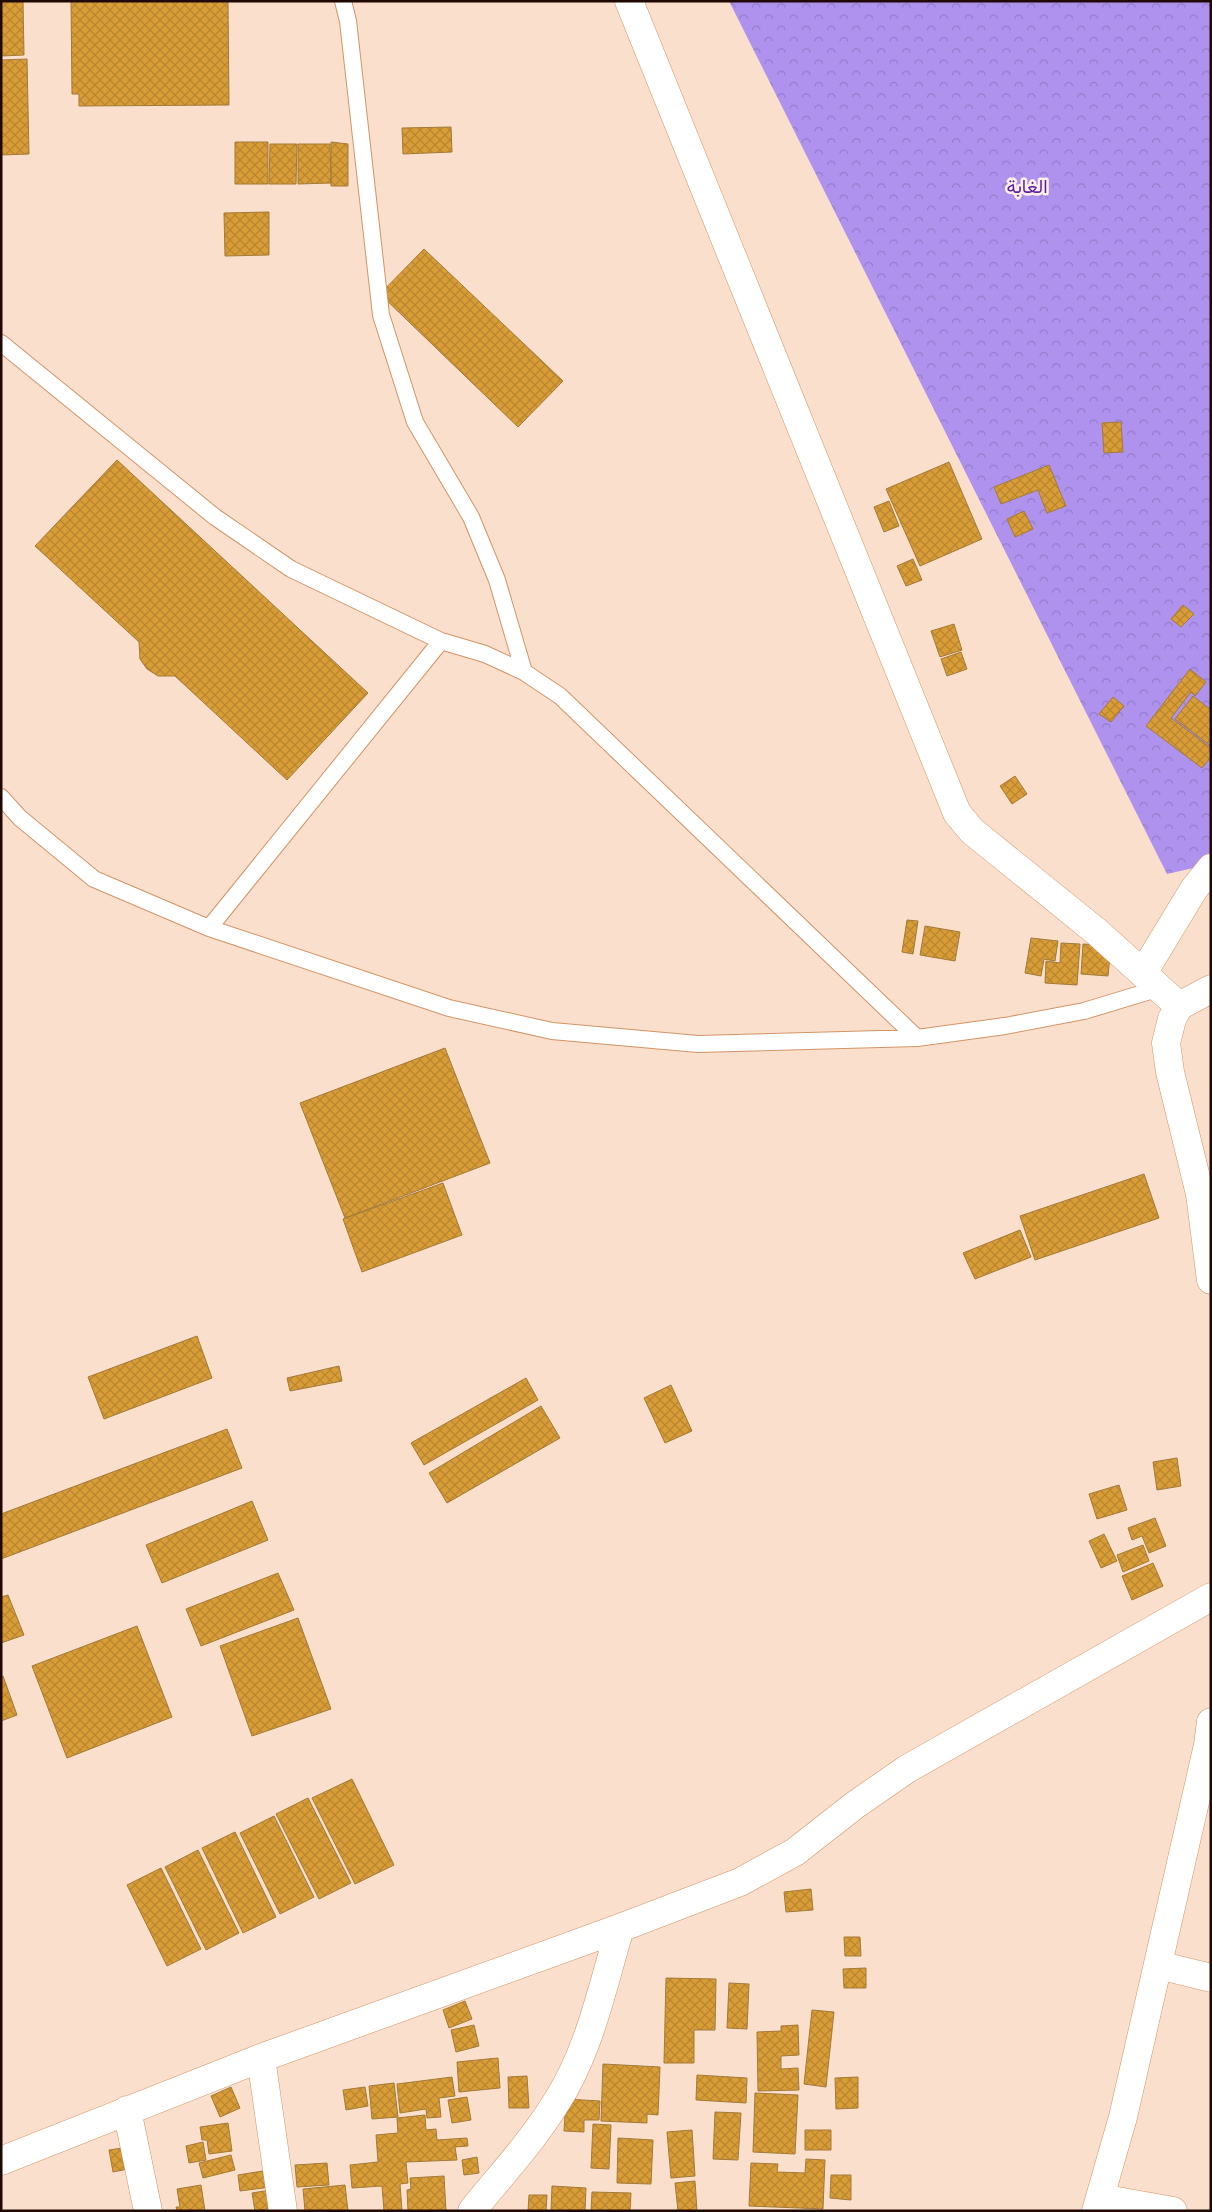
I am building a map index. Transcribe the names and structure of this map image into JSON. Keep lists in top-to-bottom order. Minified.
{"parks":["الغابة"]}
